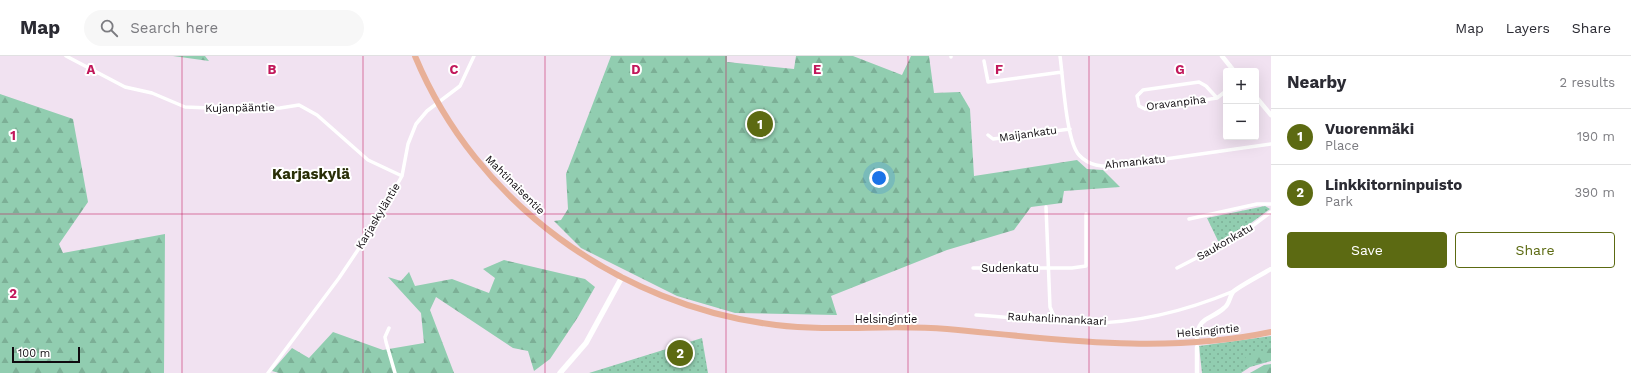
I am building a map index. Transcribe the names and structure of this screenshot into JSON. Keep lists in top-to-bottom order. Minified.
{"streets":{"main road":["Mahtinaisentie","Helsingintie"],"street":["Oravanpiha","Kujanpääntie","Maijankatu","Ahmankatu","Karjaskyläntie","Saukonkatu","Sudenkatu","Rauhanlinnankaari"]},"crossings":[["Kujanpääntie","Karjaskyläntie"],["Maijankatu","Ahmankatu"],["Mahtinaisentie","Helsingintie"]],"districts":["Karjaskylä"],"scale_bar":"100 m","page":{"header":"Map","search":"Search here","nav":["Map","Layers","Share"],"heading":["Nearby","2 results"],"map_buttons":["+","−"],"list":[{"mark":"1","name":"Vuorenmäki","note":"Place","value":"190 m"},{"mark":"2","name":"Linkkitorninpuisto","note":"Park","value":"390 m"}],"pins":["1","2"],"buttons":["Save","Share"],"scale":"100 m"},"grid":{"columns":["A","B","C","D","E","F","G"],"rows":["1","2"]}}
